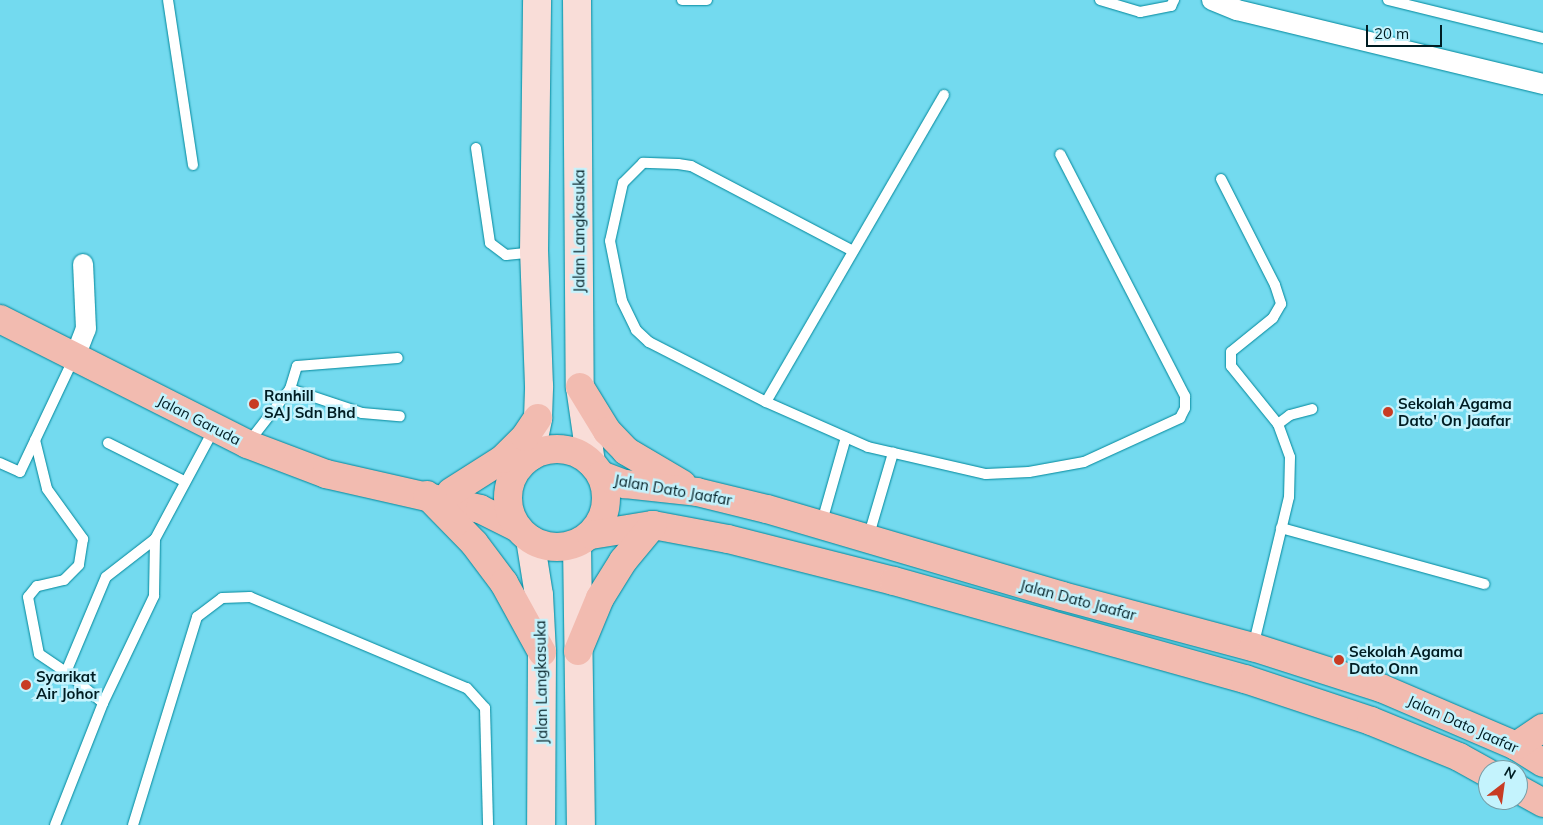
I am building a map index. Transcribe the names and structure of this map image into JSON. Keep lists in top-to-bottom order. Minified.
{"streets":{"main road":["Jalan Langkasuka","Jalan Garuda","Jalan Dato Jaafar"]},"crossings":[["Jalan Langkasuka","Jalan Garuda"],["Jalan Langkasuka","Jalan Dato Jaafar"],["Jalan Garuda","Jalan Dato Jaafar"]],"places":["Ranhill SAJ Sdn Bhd","Sekolah Agama Dato' On Jaafar","Sekolah Agama Dato Onn","Syarikat Air Johor"],"scale_bar":"20 m","north":"top right"}
